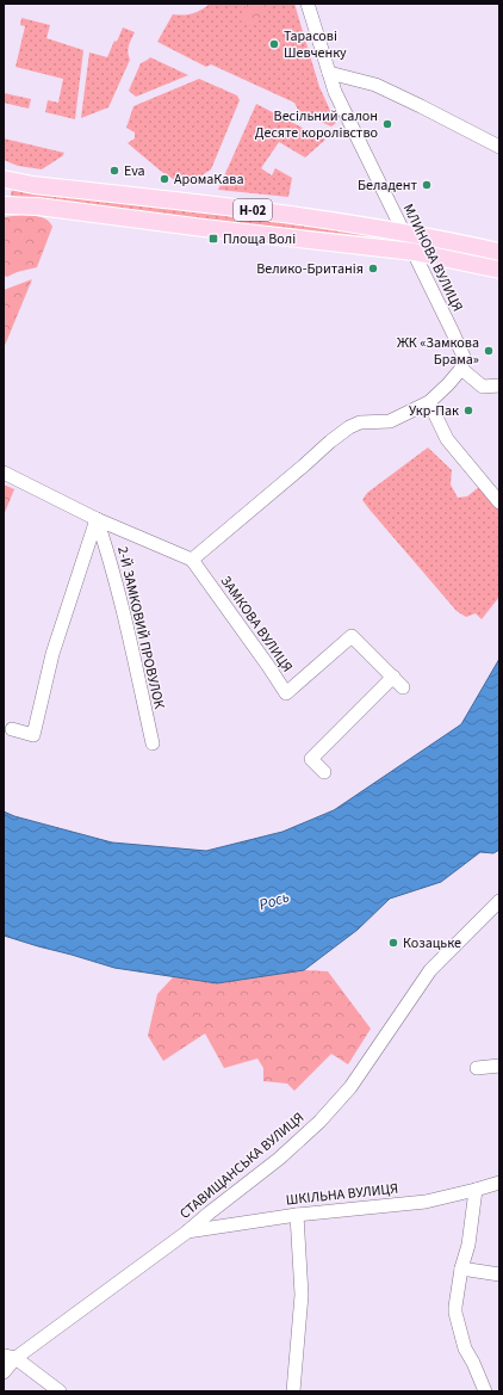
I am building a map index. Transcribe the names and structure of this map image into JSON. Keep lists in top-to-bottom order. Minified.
{"streets":{"main road":["Н-02"],"street":["МЛИНОВА ВУЛИЦЯ","ЗАМКОВА ВУЛИЦЯ","2-Й ЗАМКОВИЙ ПРОВУЛОК","СТАВИЩАНСЬКА ВУЛИЦЯ","ШКІЛЬНА ВУЛИЦЯ"]},"crossings":[["Н-02","МЛИНОВА ВУЛИЦЯ"],["СТАВИЩАНСЬКА ВУЛИЦЯ","ШКІЛЬНА ВУЛИЦЯ"]],"water":["Рось"],"places":{"other":["Тарасові Шевченку","Весільний салон Десяте королівство","Eva","АромаКава","Беладент","Велико-Британія","ЖК «Замкова Брама»","Укр-Пак","Козацьке"],"transit":["Площа Волі"]}}
